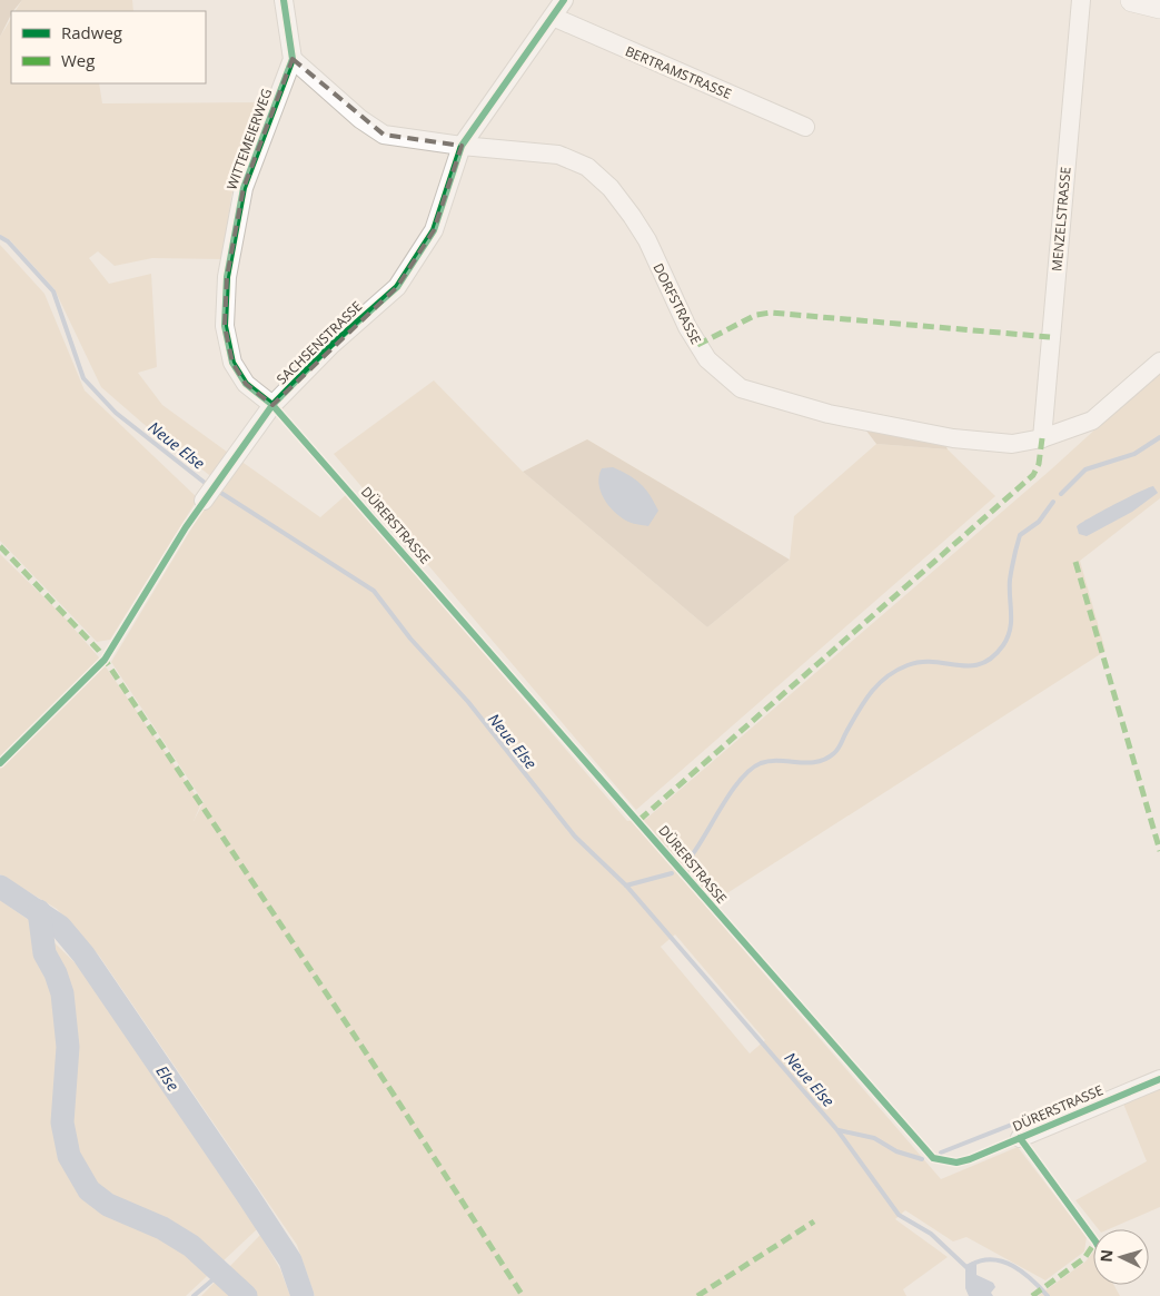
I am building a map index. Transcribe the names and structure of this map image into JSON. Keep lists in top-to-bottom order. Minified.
{"streets":{"street":["BERTRAMSTRASSE","WITTEMEIERWEG","MENZELSTRASSE","DORFSTRASSE","SACHSENSTRASSE","DÜRERSTRASSE"]},"crossings":[["BERTRAMSTRASSE","SACHSENSTRASSE"],["WITTEMEIERWEG","DORFSTRASSE"],["WITTEMEIERWEG","SACHSENSTRASSE"],["MENZELSTRASSE","DORFSTRASSE"],["DORFSTRASSE","SACHSENSTRASSE"]],"water":["Neue Else","Else"],"legend":["Radweg","Weg"],"north":"left"}
